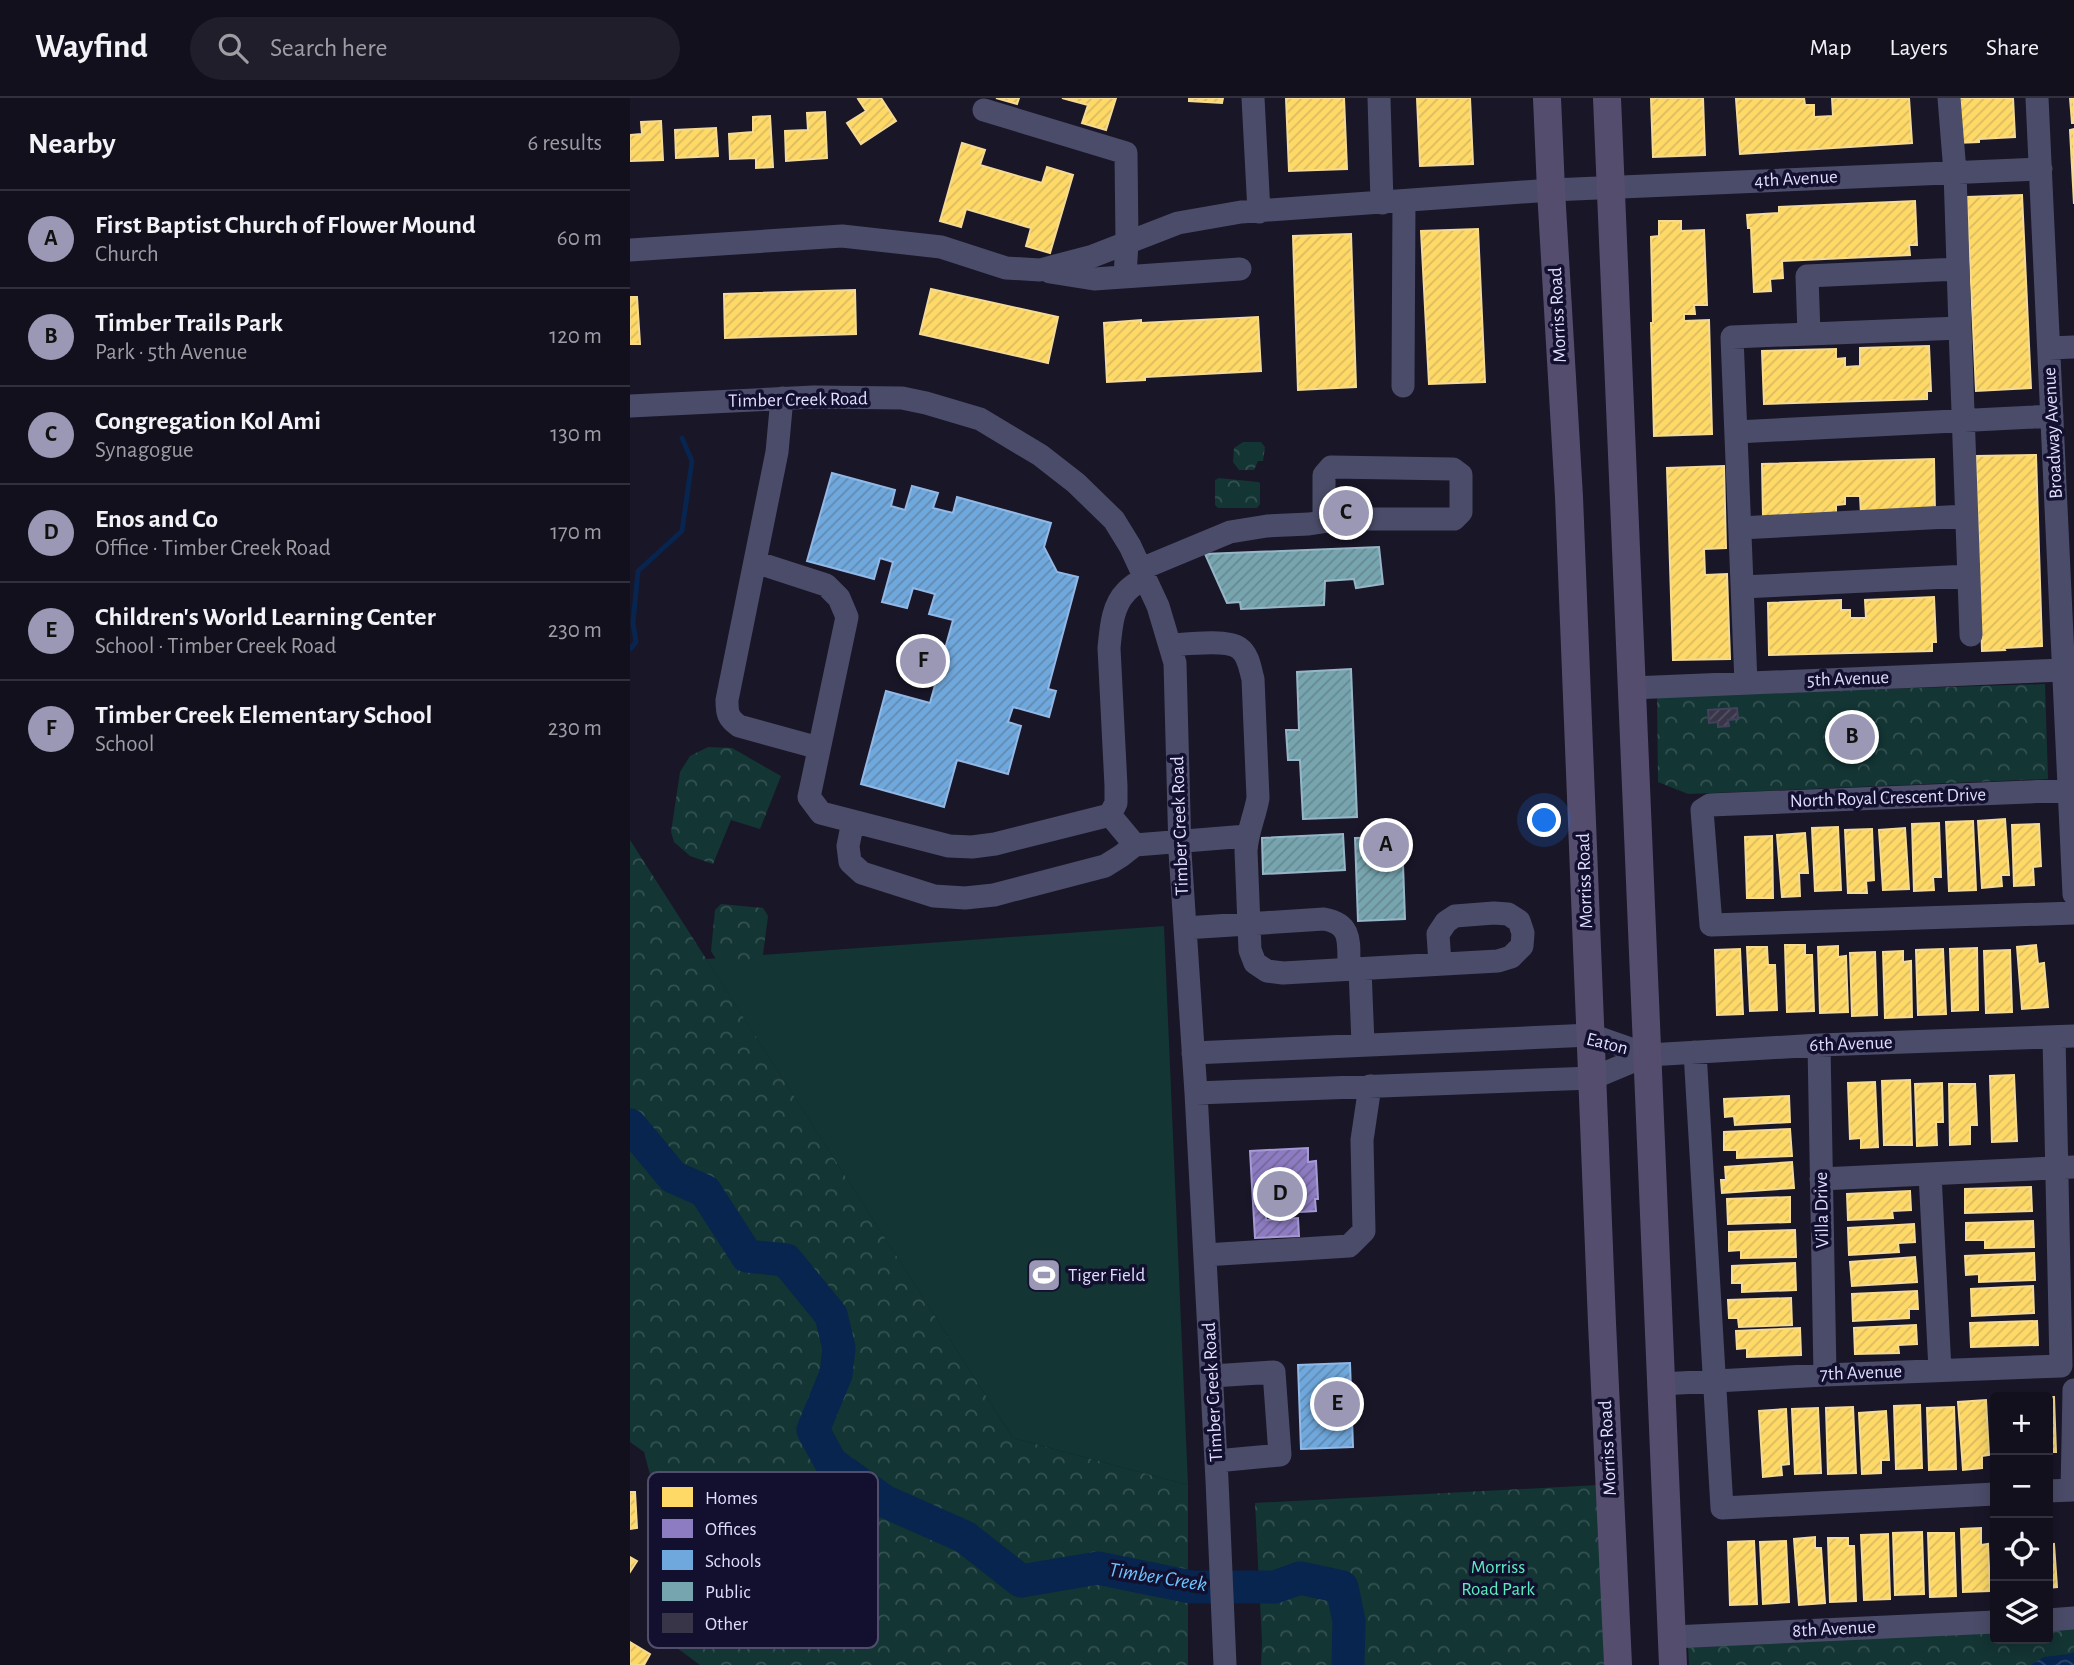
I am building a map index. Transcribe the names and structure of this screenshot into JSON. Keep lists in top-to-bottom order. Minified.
{"streets":{"main road":["Morriss Road"],"street":["4th Avenue","Timber Creek Road","Broadway Avenue","5th Avenue","North Royal Crescent Drive","Eaton","6th Avenue","Villa Drive","7th Avenue","8th Avenue"]},"crossings":[["4th Avenue","Morriss Road"],["4th Avenue","Broadway Avenue"],["Morriss Road","Eaton"],["Timber Creek Road","Eaton"],["Broadway Avenue","5th Avenue"],["Broadway Avenue","North Royal Crescent Drive"],["Eaton","6th Avenue"],["6th Avenue","Villa Drive"],["Villa Drive","7th Avenue"]],"water":["Timber Creek"],"parks":["Morriss Road Park"],"places":{"sports":["Tiger Field"]},"legend":["Homes","Offices","Schools","Public","Other"],"page":{"header":"Wayfind","search":"Search here","nav":["Map","Layers","Share"],"heading":["Nearby","6 results"],"list":[{"mark":"A","name":"First Baptist Church of Flower Mound","note":"Church","value":"60 m"},{"mark":"B","name":"Timber Trails Park","note":"Park · 5th Avenue","value":"120 m"},{"mark":"C","name":"Congregation Kol Ami","note":"Synagogue","value":"130 m"},{"mark":"D","name":"Enos and Co","note":"Office · Timber Creek Road","value":"170 m"},{"mark":"E","name":"Children's World Learning Center","note":"School · Timber Creek Road","value":"230 m"},{"mark":"F","name":"Timber Creek Elementary School","note":"School","value":"230 m"}],"pins":["C","F","B","A","D","E"],"map_buttons":["+","−"]}}
